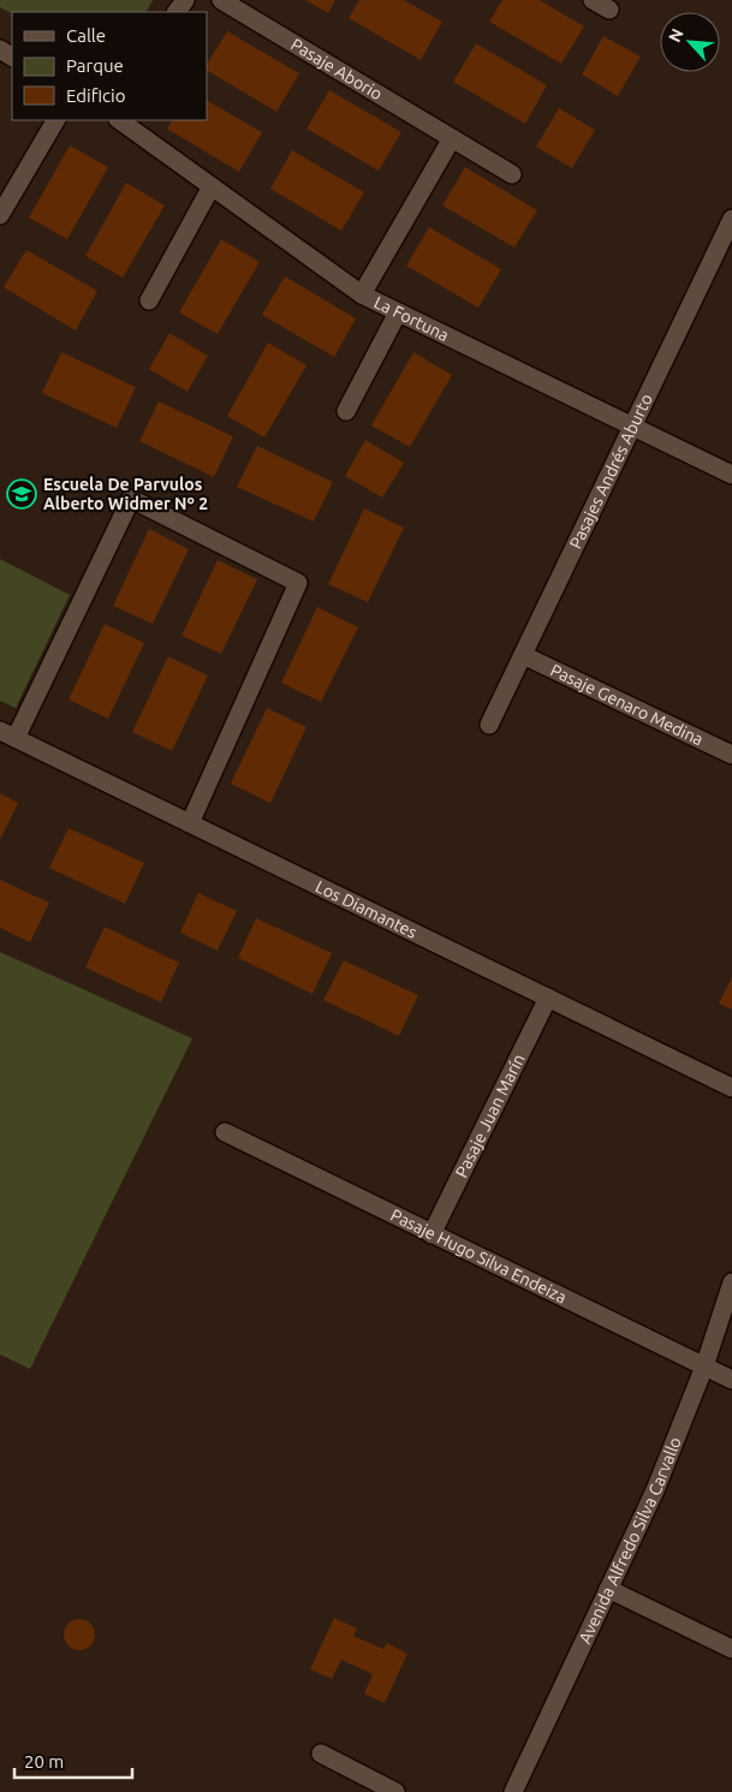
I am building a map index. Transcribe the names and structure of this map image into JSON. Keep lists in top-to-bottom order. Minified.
{"streets":{"street":["Pasaje Aborio","La Fortuna","Pasajes Andrés Aburto","Pasaje Genaro Medina","Los Diamantes","Pasaje Juan Marín","Pasaje Hugo Silva Endeiza","Avenida Alfredo Silva Carvallo"]},"crossings":[["La Fortuna","Pasajes Andrés Aburto"],["Pasajes Andrés Aburto","Pasaje Genaro Medina"],["Los Diamantes","Pasaje Juan Marín"],["Pasaje Juan Marín","Pasaje Hugo Silva Endeiza"],["Pasaje Hugo Silva Endeiza","Avenida Alfredo Silva Carvallo"]],"places":{"school or university":["Escuela De Parvulos Alberto Widmer Nº 2"]},"legend":["Calle","Parque","Edificio"],"scale_bar":"20 m","north":"top left"}
